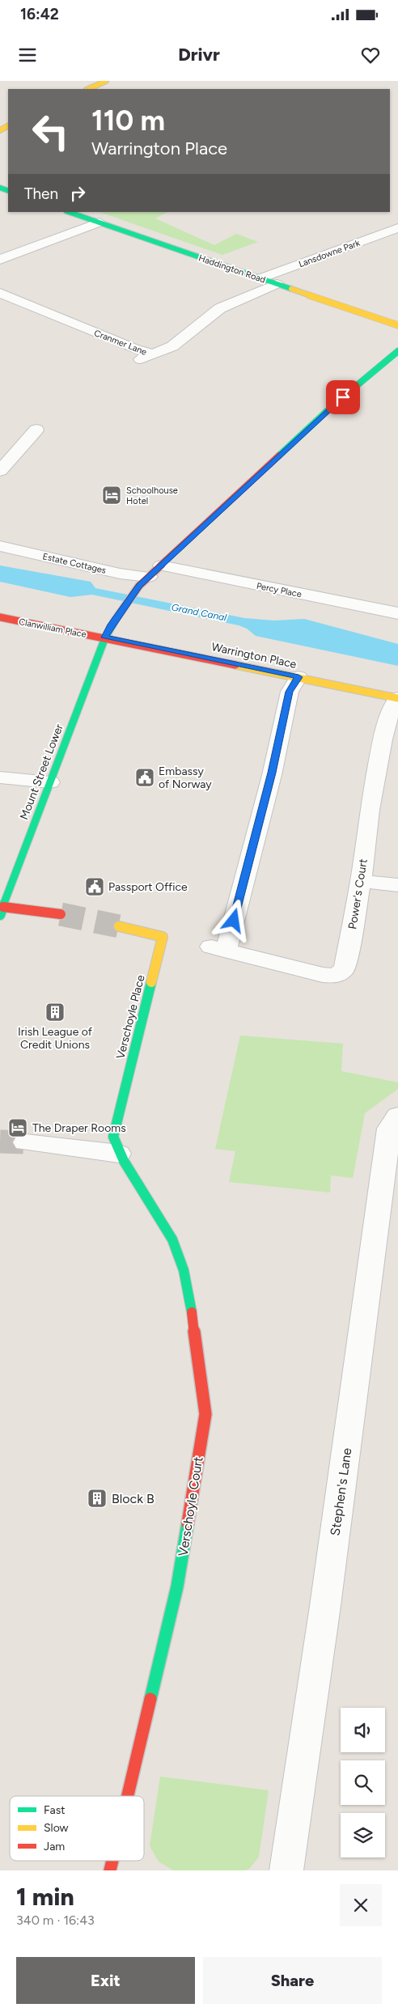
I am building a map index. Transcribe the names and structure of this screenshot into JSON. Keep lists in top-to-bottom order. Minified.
{"streets":{"main road":["Haddington Road","Clanwilliam Place","Warrington Place","Mount Street Lower","Verschoyle Place","Verschoyle Court"],"street":["Lansdowne Park","Cranmer Lane","Estate Cottages","Percy Place","Power's Court","Stephen's Lane"]},"crossings":[["Lansdowne Park","Haddington Road"],["Haddington Road","Cranmer Lane"],["Estate Cottages","Percy Place"],["Estate Cottages","Mount Street Lower"],["Percy Place","Mount Street Lower"],["Clanwilliam Place","Warrington Place"],["Clanwilliam Place","Mount Street Lower"],["Warrington Place","Mount Street Lower"],["Warrington Place","Power's Court"],["Verschoyle Place","Verschoyle Court"]],"water":["Grand Canal"],"places":{"hotel":["Schoolhouse Hotel","The Draper Rooms"],"public building":["Embassy of Norway","Passport Office"],"building":["Irish League of Credit Unions","Block B"]},"legend":["Fast","Slow","Jam"],"page":{"status":"16:42","header":"Drivr","turn":["110 m","Warrington Place"],"then":"Then","heading":["1 min","340 m · 16:43"],"buttons":["Exit","Share"]}}
